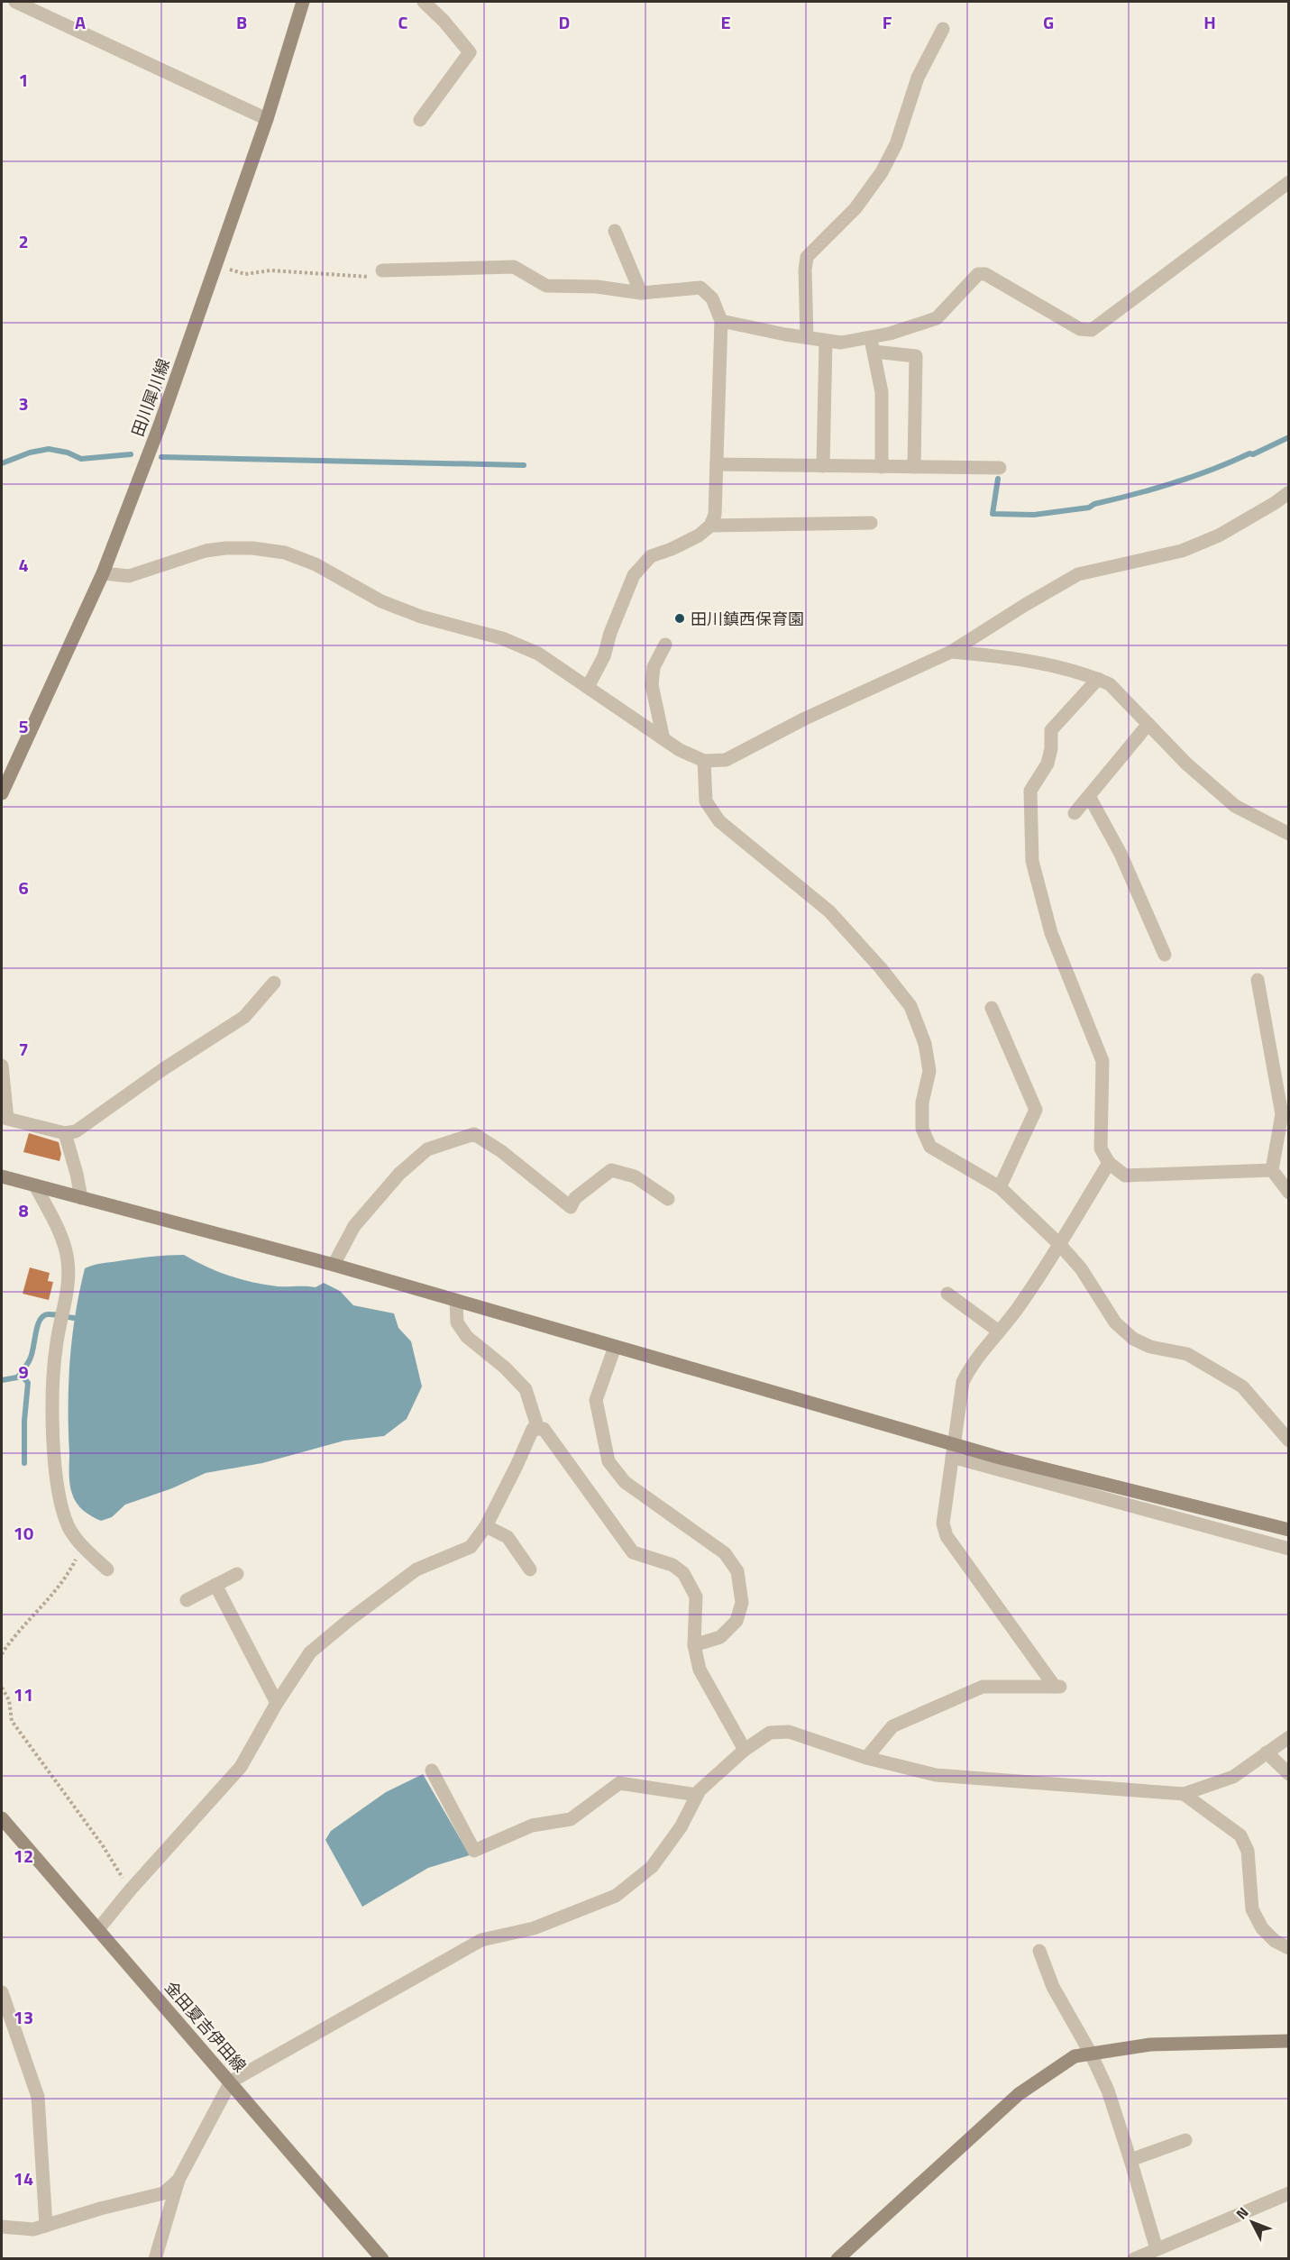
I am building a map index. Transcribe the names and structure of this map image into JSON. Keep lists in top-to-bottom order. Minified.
{"streets":{"street":["田川犀川線","金田夏吉伊田線"]},"places":["田川鎮西保育園"],"north":"top left","grid":{"columns":["A","B","C","D","E","F","G","H"],"rows":["1","2","3","4","5","6","7","8","9","10","11","12","13","14"]}}
